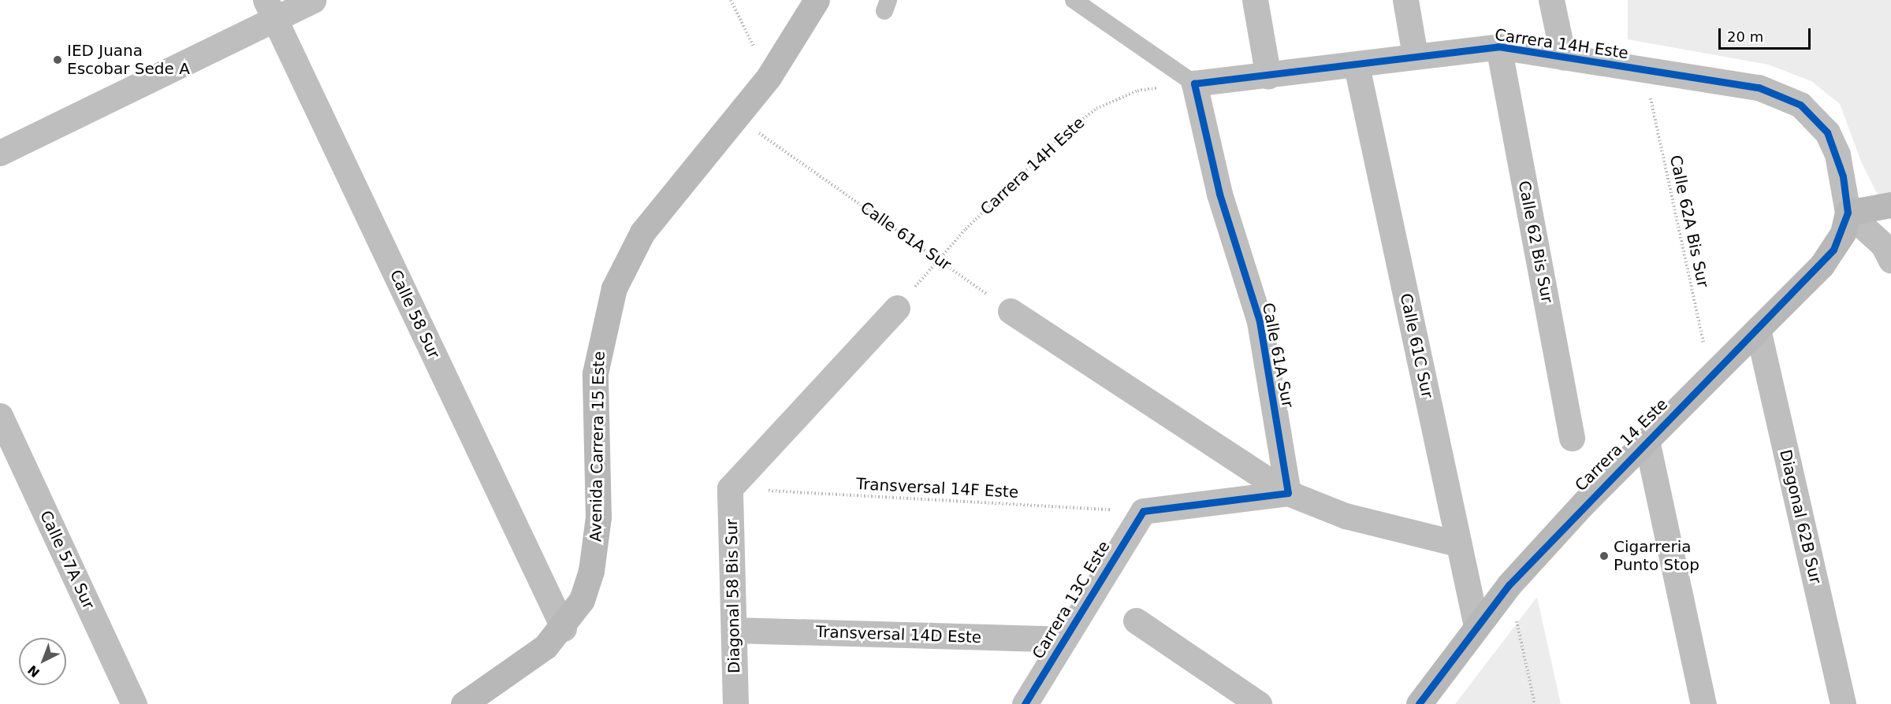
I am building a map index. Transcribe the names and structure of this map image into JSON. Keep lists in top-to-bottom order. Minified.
{"streets":{"main road":["Carrera 14 Este","Avenida Carrera 15 Este"],"street":["Carrera 14H Este","Calle 61A Sur","Calle 62 Bis Sur","Calle 58 Sur","Calle 61C Sur","Diagonal 62B Sur","Calle 57A Sur","Diagonal 58 Bis Sur","Carrera 13C Este","Transversal 14D Este"],"path":["Calle 62A Bis Sur","Transversal 14F Este"]},"crossings":[["Carrera 14H Este","Calle 62A Bis Sur"],["Carrera 14H Este","Calle 61A Sur"],["Carrera 14H Este","Calle 62 Bis Sur"],["Carrera 14H Este","Calle 61C Sur"],["Carrera 14H Este","Carrera 14 Este"],["Calle 62A Bis Sur","Carrera 14 Este"],["Calle 61A Sur","Avenida Carrera 15 Este"],["Calle 58 Sur","Avenida Carrera 15 Este"],["Calle 61C Sur","Carrera 14 Este"],["Carrera 14 Este","Diagonal 62B Sur"],["Transversal 14F Este","Diagonal 58 Bis Sur"],["Transversal 14F Este","Carrera 13C Este"],["Diagonal 58 Bis Sur","Transversal 14D Este"],["Carrera 13C Este","Transversal 14D Este"]],"places":["IED Juana Escobar Sede A","Cigarreria Punto Stop"],"scale_bar":"20 m","north":"bottom left"}
